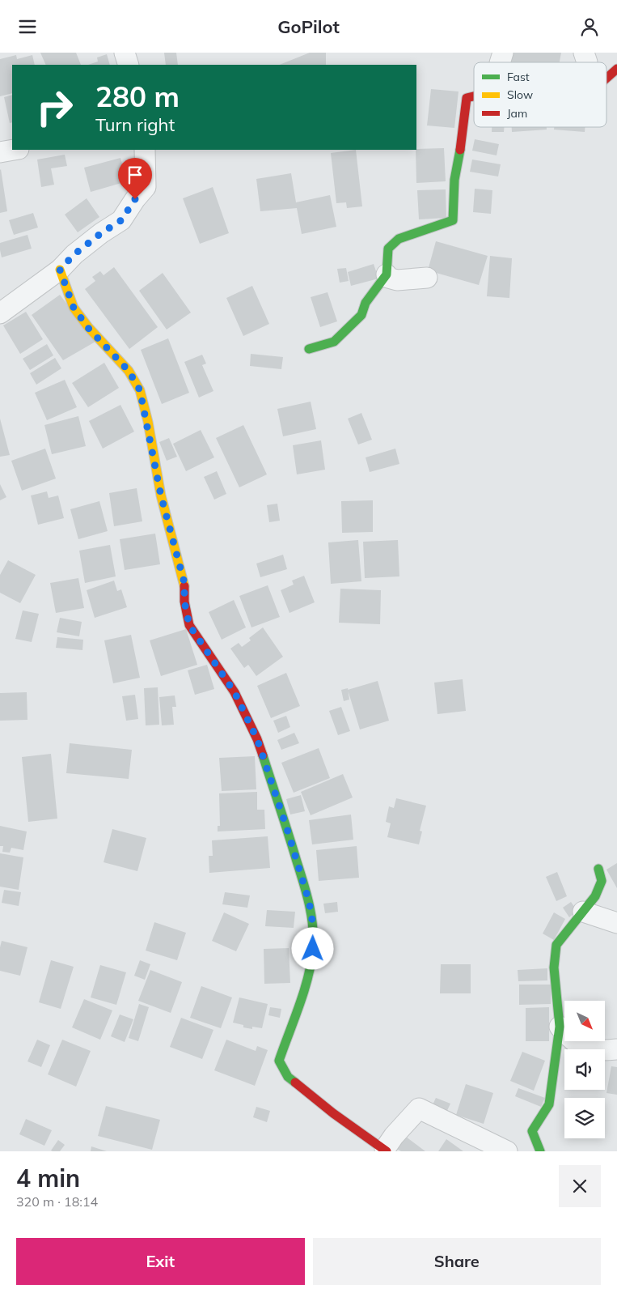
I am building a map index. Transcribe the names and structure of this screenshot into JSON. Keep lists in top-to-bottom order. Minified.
{"legend":["Fast","Slow","Jam"],"north":"bottom right","page":{"header":"GoPilot","turn":["280 m","Turn right"],"heading":["4 min","320 m · 18:14"],"buttons":["Exit","Share"]}}
